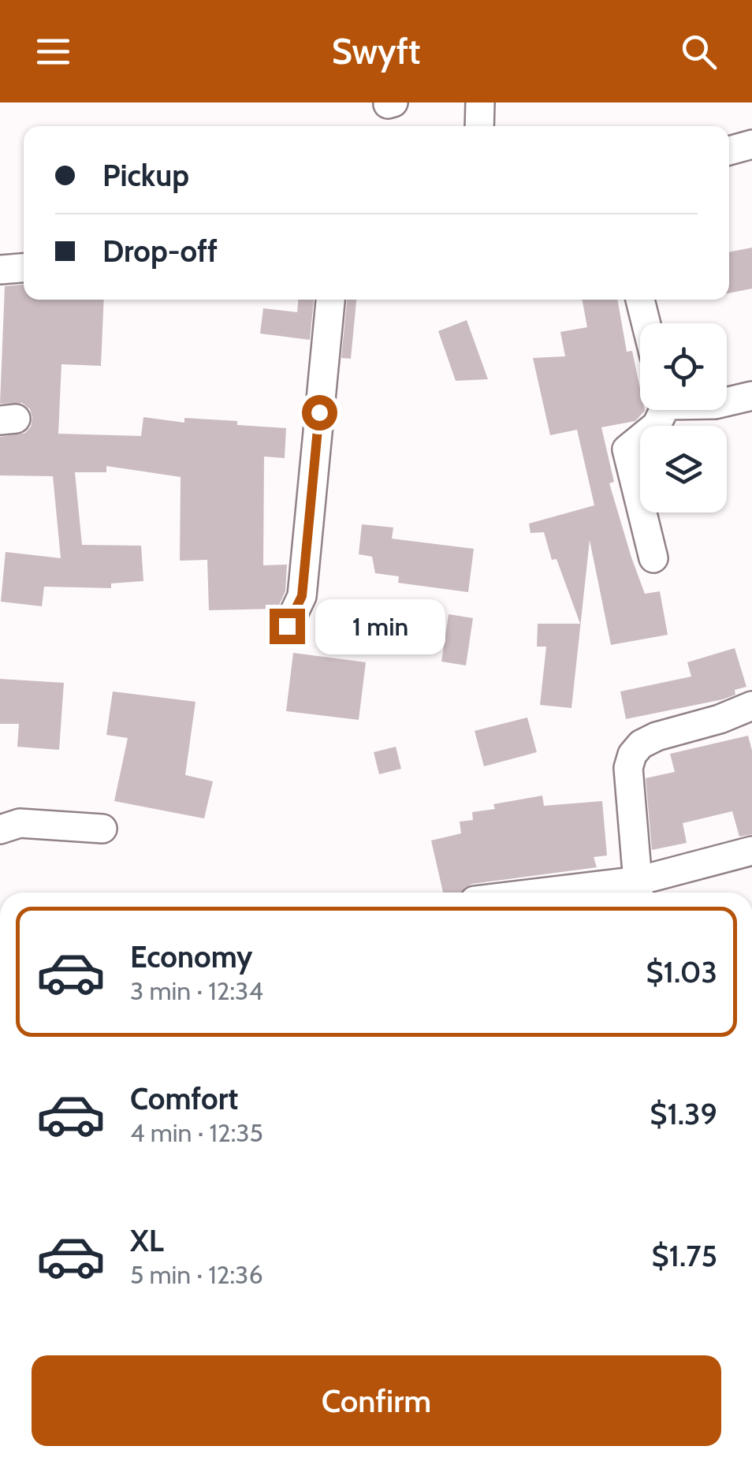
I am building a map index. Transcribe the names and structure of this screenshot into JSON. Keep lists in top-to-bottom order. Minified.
{"page":{"header":"Swyft","banner":["Pickup","Drop-off"],"bubble":"1 min","list":[{"name":"Economy","note":"3 min · 12:34","value":"$1.03"},{"name":"Comfort","note":"4 min · 12:35","value":"$1.39"},{"name":"XL","note":"5 min · 12:36","value":"$1.75"}],"buttons":"Confirm"}}
